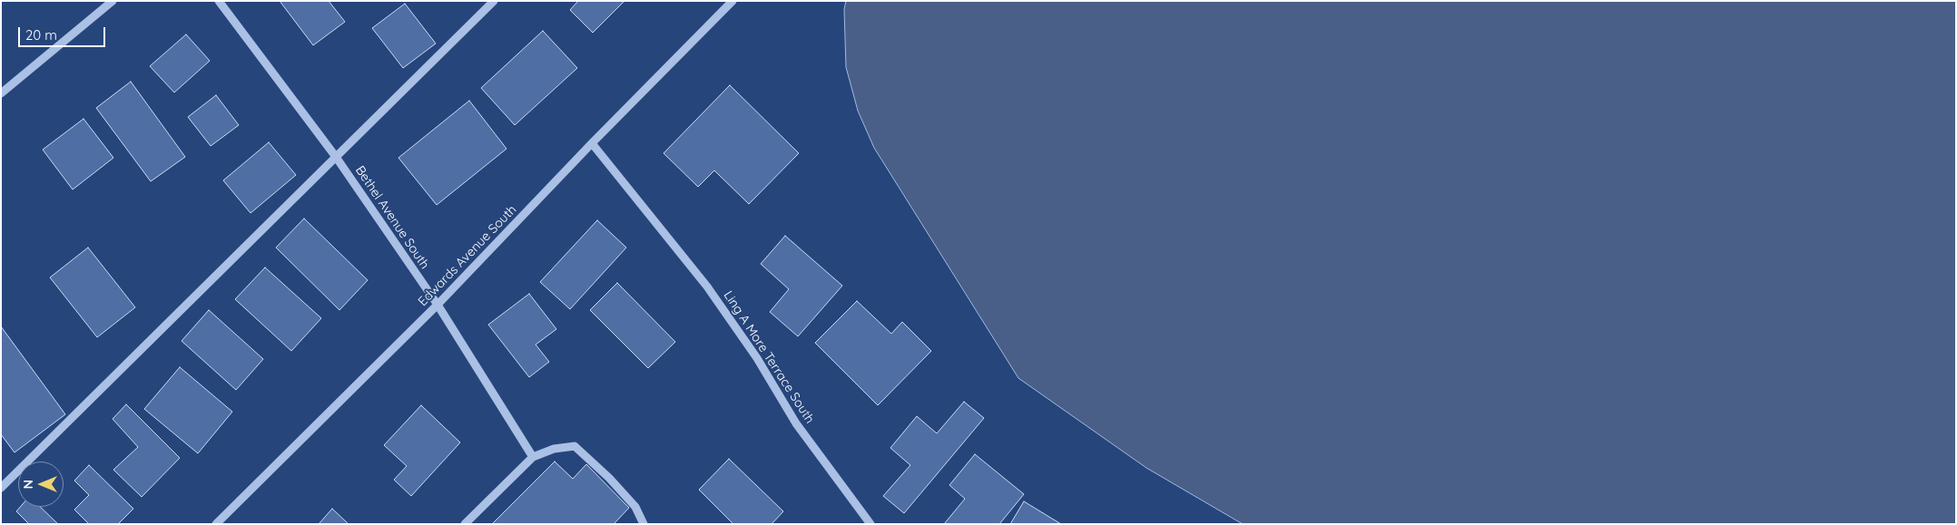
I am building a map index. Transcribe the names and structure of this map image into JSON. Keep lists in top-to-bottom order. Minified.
{"streets":{"street":["Bethel Avenue South","Edwards Avenue South","Ling A More Terrace South"]},"crossings":[["Bethel Avenue South","Edwards Avenue South"],["Edwards Avenue South","Ling A More Terrace South"]],"scale_bar":"20 m","north":"left"}
